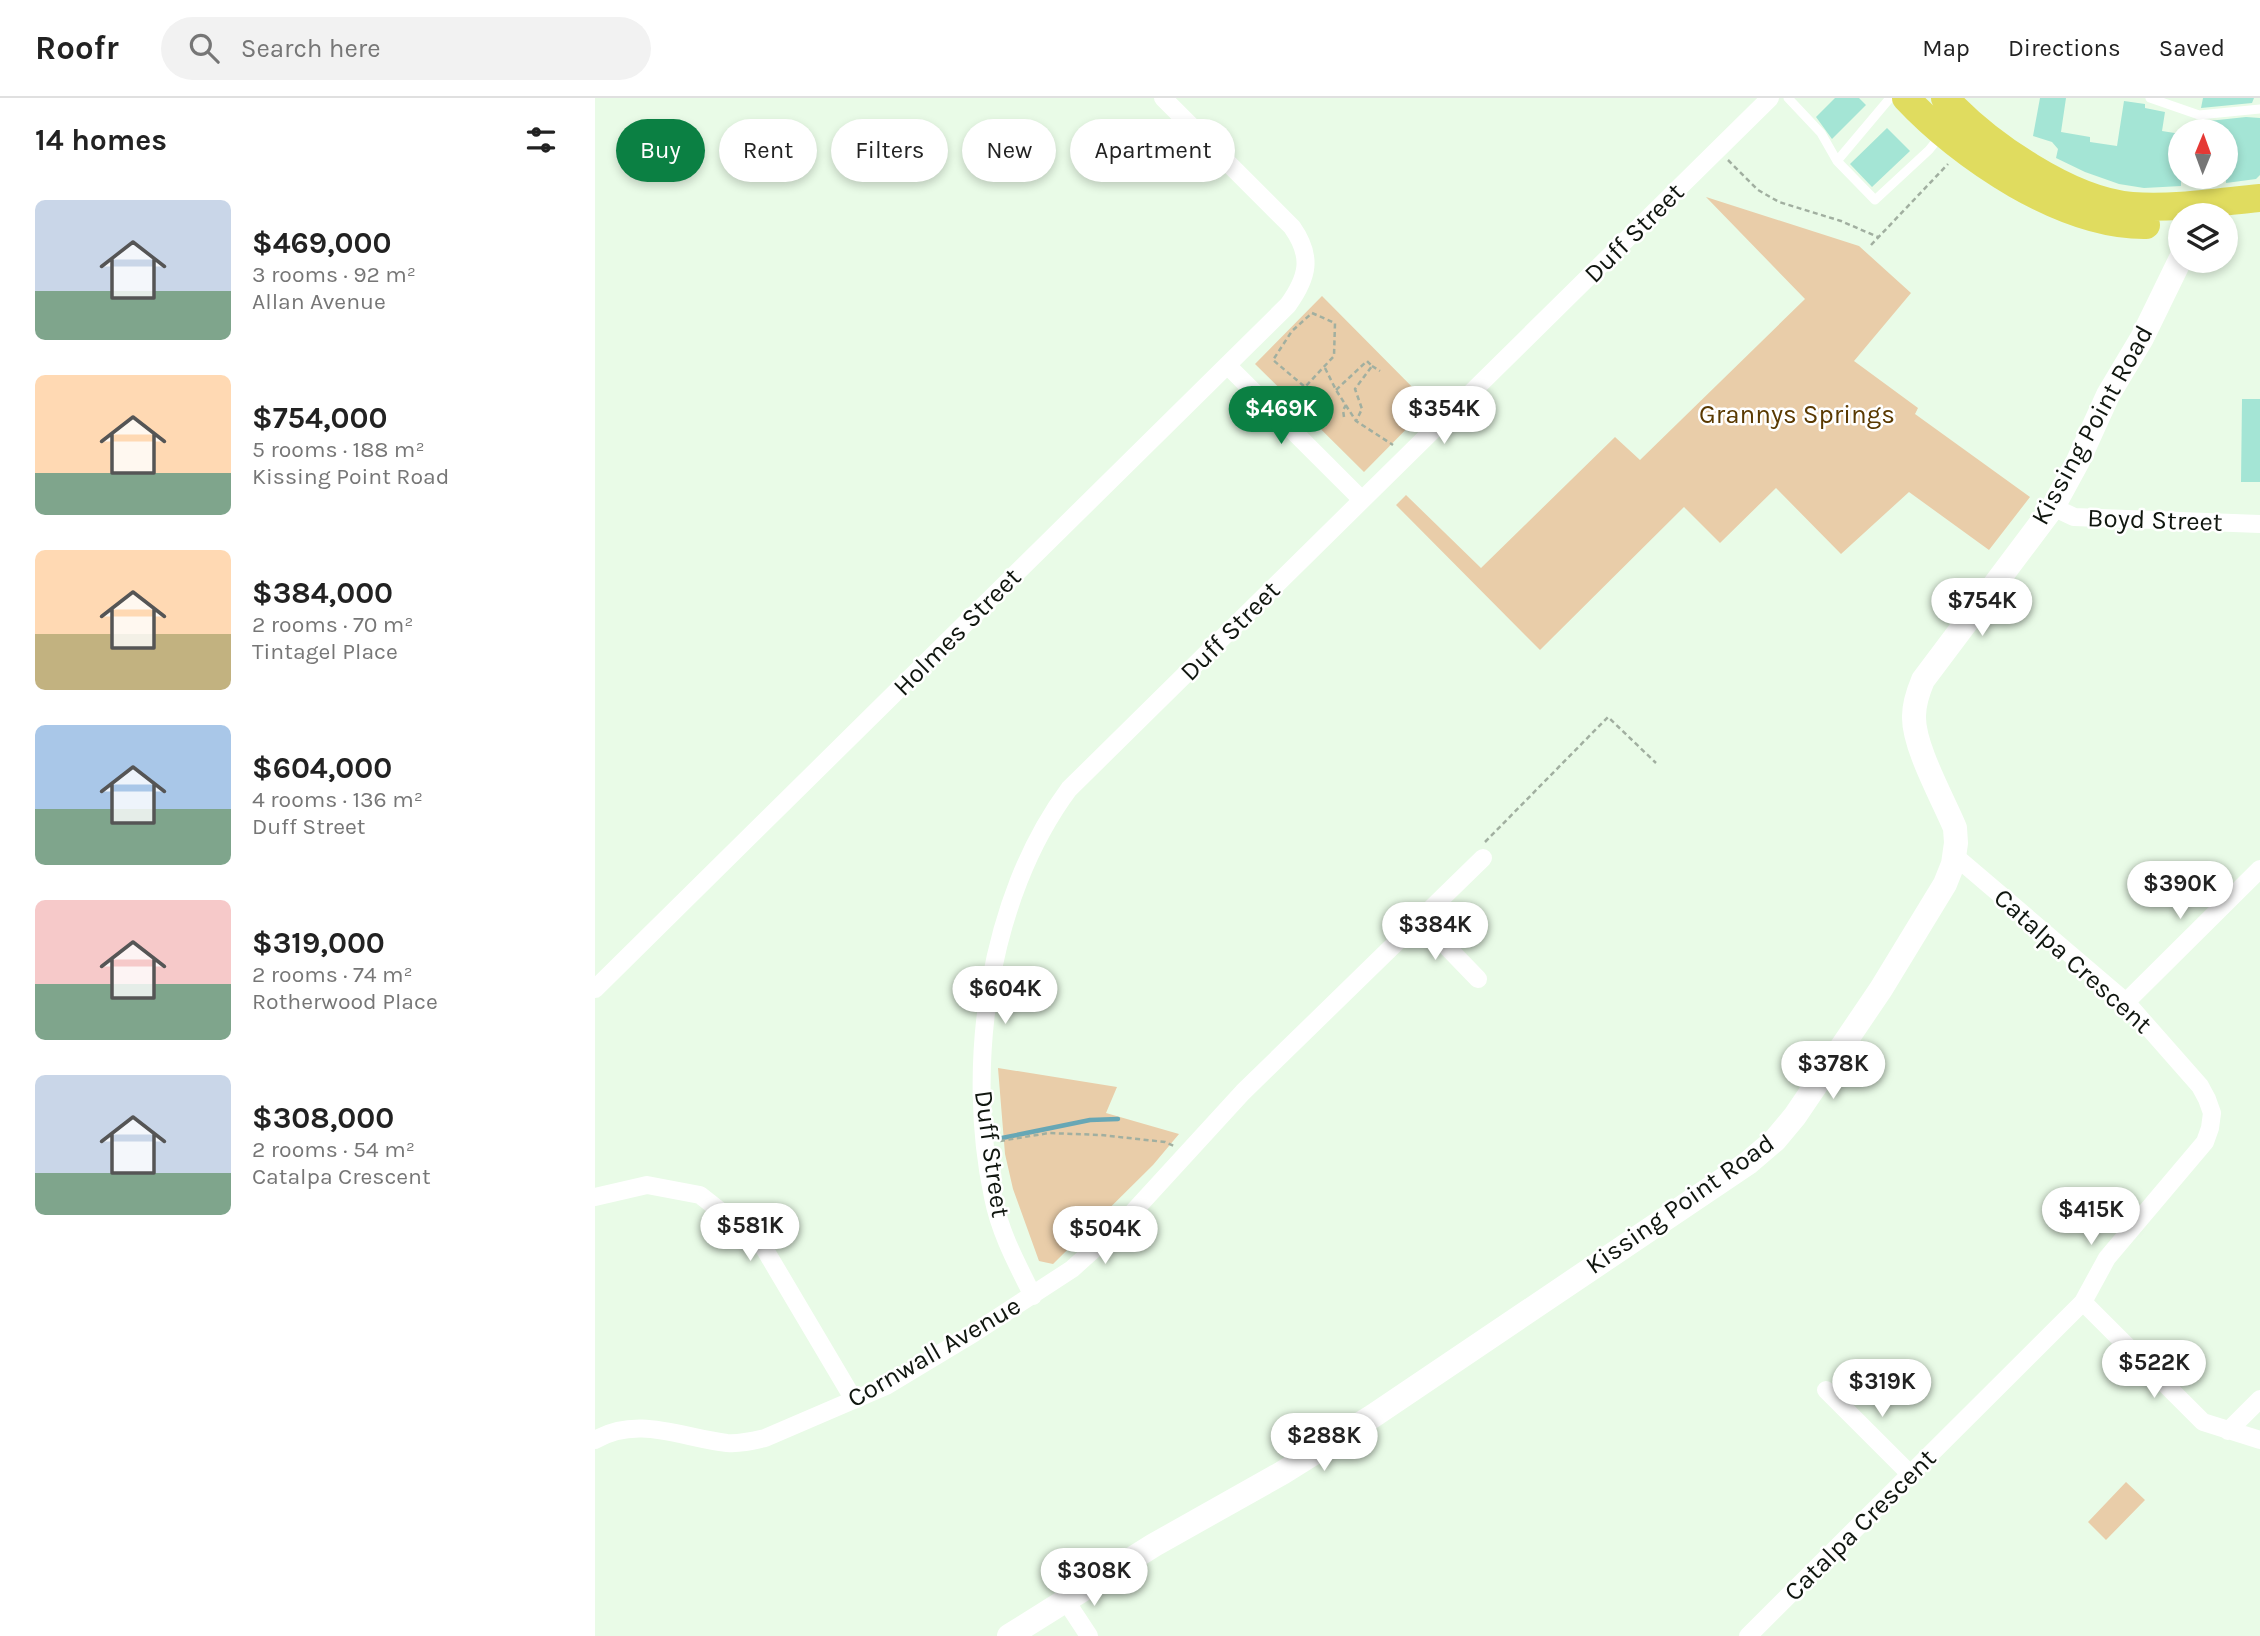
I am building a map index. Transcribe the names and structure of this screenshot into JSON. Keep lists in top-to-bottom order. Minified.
{"streets":{"main road":["Kissing Point Road"],"street":["Duff Street","Boyd Street","Holmes Street","Catalpa Crescent","Cornwall Avenue"]},"crossings":[["Duff Street","Cornwall Avenue"],["Kissing Point Road","Boyd Street"],["Kissing Point Road","Catalpa Crescent"]],"parks":["Grannys Springs"],"north":"top","page":{"header":"Roofr","search":"Search here","nav":["Map","Directions","Saved"],"heading":"14 homes","chip":["Buy","Rent","Filters","New","Apartment"],"list":[{"name":"$469,000","note":"3 rooms · 92 m² · Allan Avenue"},{"name":"$754,000","note":"5 rooms · 188 m² · Kissing Point Road"},{"name":"$384,000","note":"2 rooms · 70 m² · Tintagel Place"},{"name":"$604,000","note":"4 rooms · 136 m² · Duff Street"},{"name":"$319,000","note":"2 rooms · 74 m² · Rotherwood Place"},{"name":"$308,000","note":"2 rooms · 54 m² · Catalpa Crescent"}],"price":["$469K","$354K","$754K","$390K","$384K","$604K","$378K","$415K","$581K","$504K","$522K","$319K","$288K","$308K"]}}
